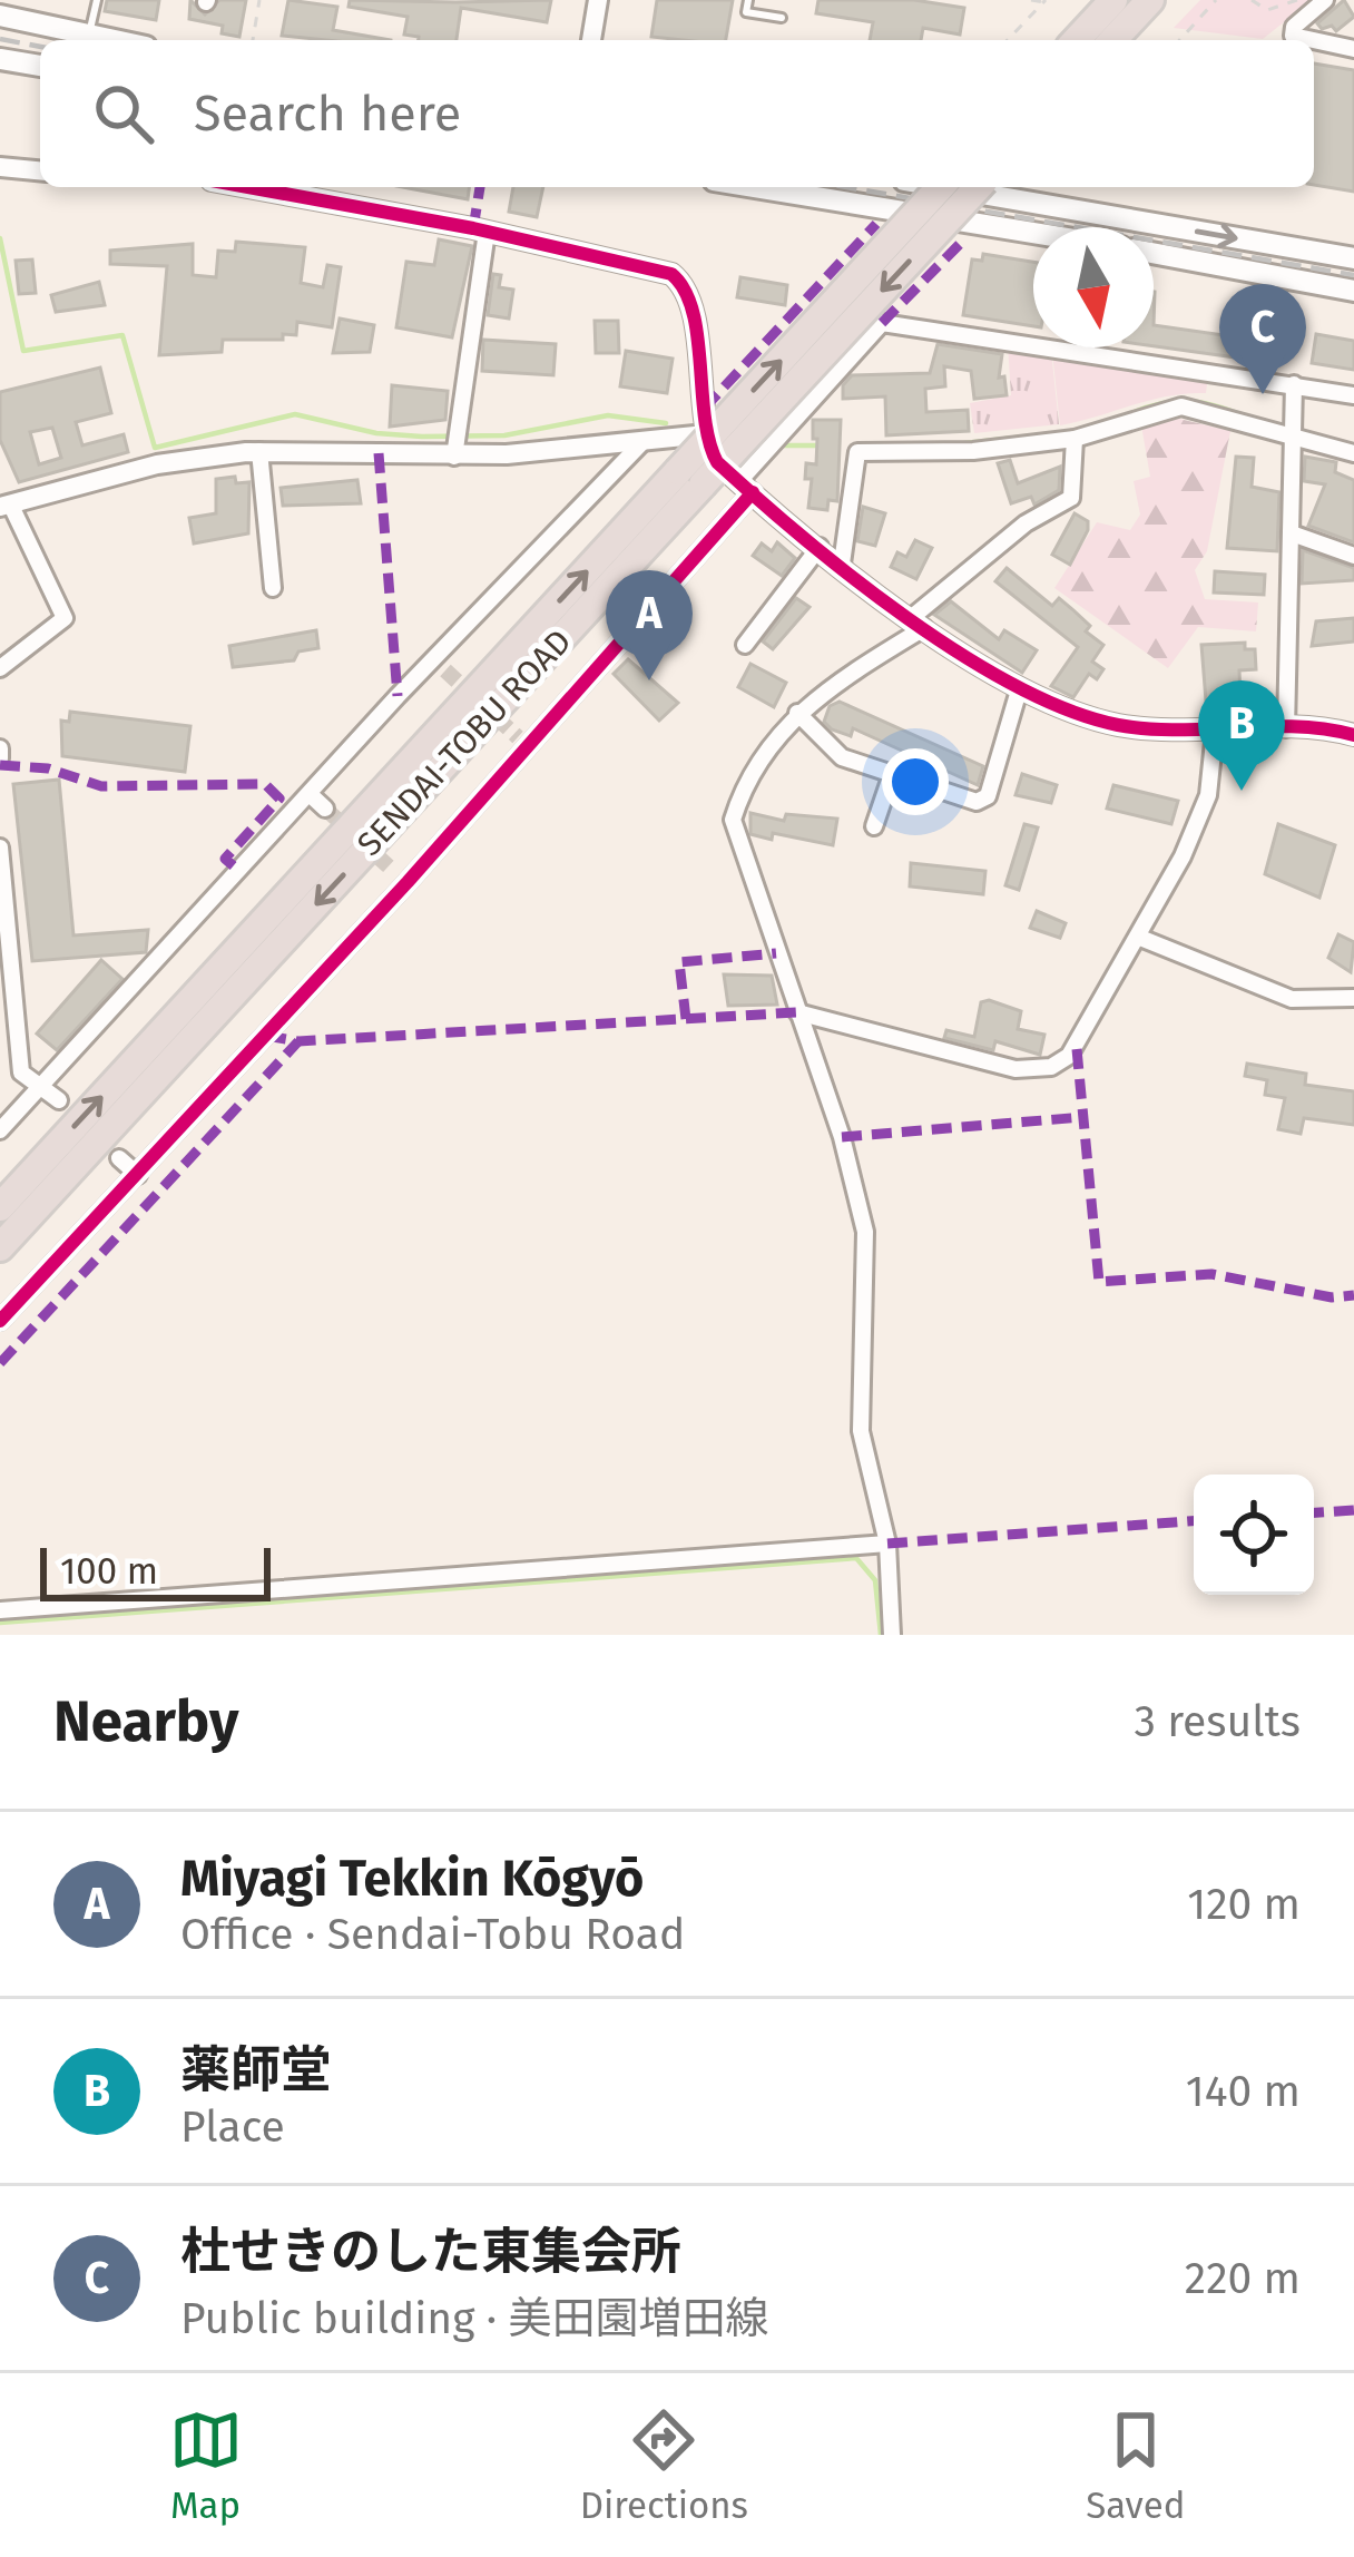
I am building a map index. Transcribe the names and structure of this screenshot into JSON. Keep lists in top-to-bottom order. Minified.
{"streets":{"highway":["SENDAI-TOBU ROAD"]},"scale_bar":"100 m","north":"bottom","page":{"search":"Search here","pins":["C","A","B"],"scale":"100 m","heading":["Nearby","3 results"],"list":[{"mark":"A","name":"Miyagi Tekkin Kōgyō","note":"Office · Sendai-Tobu Road","value":"120 m"},{"mark":"B","name":"薬師堂","note":"Place","value":"140 m"},{"mark":"C","name":"杜せきのした東集会所","note":"Public building · 美田園増田線","value":"220 m"}],"nav":["Map","Directions","Saved"]}}
